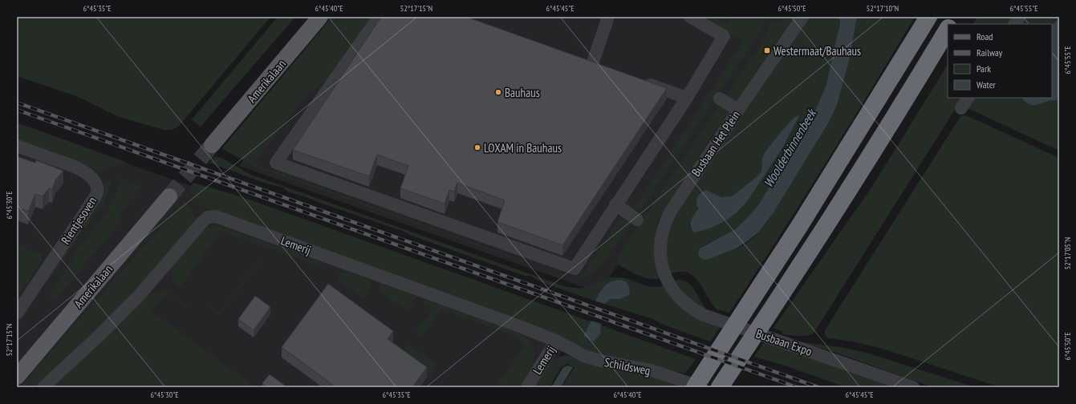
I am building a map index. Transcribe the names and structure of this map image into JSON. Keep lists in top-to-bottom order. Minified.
{"streets":{"main road":["Amerikalaan"],"street":["Busbaan Het Plein","Rientjesoven","Lemerij","Busbaan Expo","Schildsweg"]},"crossings":[["Busbaan Het Plein","Busbaan Expo"],["Lemerij","Schildsweg"]],"water":["Woolderbinnenbeek"],"places":{"transit":["Westermaat/Bauhaus"],"other":["Bauhaus","LOXAM in Bauhaus"]},"legend":["Road","Railway","Park","Water"],"coordinates":["6°45'35\"E","6°45'40\"E","52°17'15\"N","6°45'45\"E","6°45'50\"E","52°17'10\"N","6°45'55\"E","6°45'30\"E","52°17'05\"N"]}
